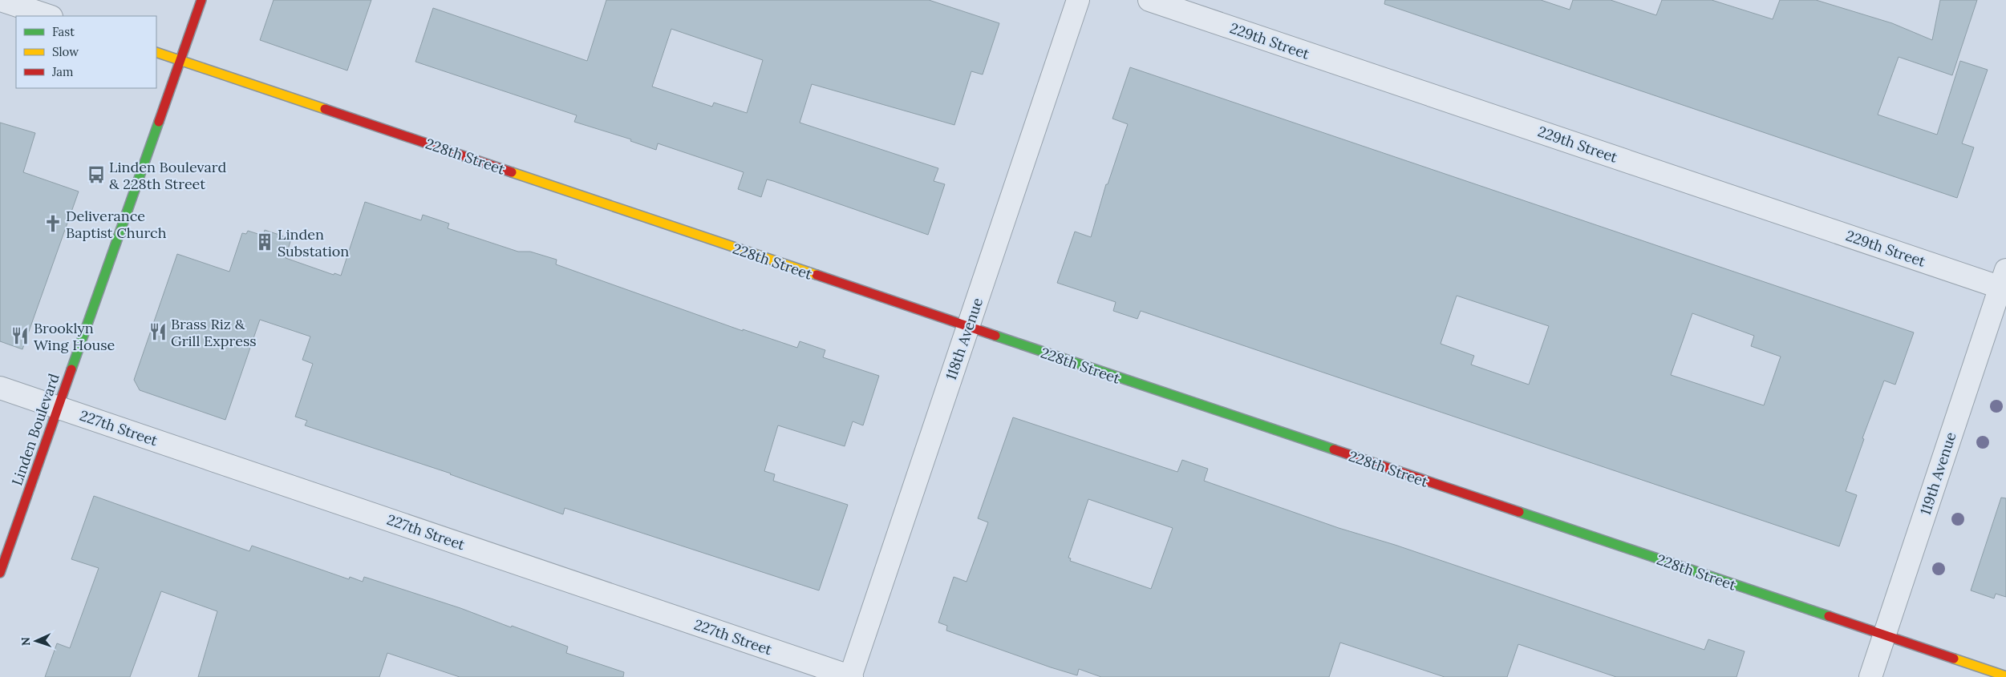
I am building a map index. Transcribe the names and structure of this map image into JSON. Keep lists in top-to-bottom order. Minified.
{"streets":{"street":["229th Street","228th Street","118th Avenue","227th Street","Linden Boulevard","119th Avenue"]},"crossings":[["229th Street","119th Avenue"],["228th Street","118th Avenue"],["228th Street","Linden Boulevard"],["228th Street","119th Avenue"],["118th Avenue","227th Street"],["227th Street","Linden Boulevard"]],"places":{"bus stop":["Linden Boulevard & 228th Street"],"church":["Deliverance Baptist Church"],"building":["Linden Substation"],"restaurant":["Brass Riz & Grill Express","Brooklyn Wing House"]},"legend":["Fast","Slow","Jam"],"north":"left"}
